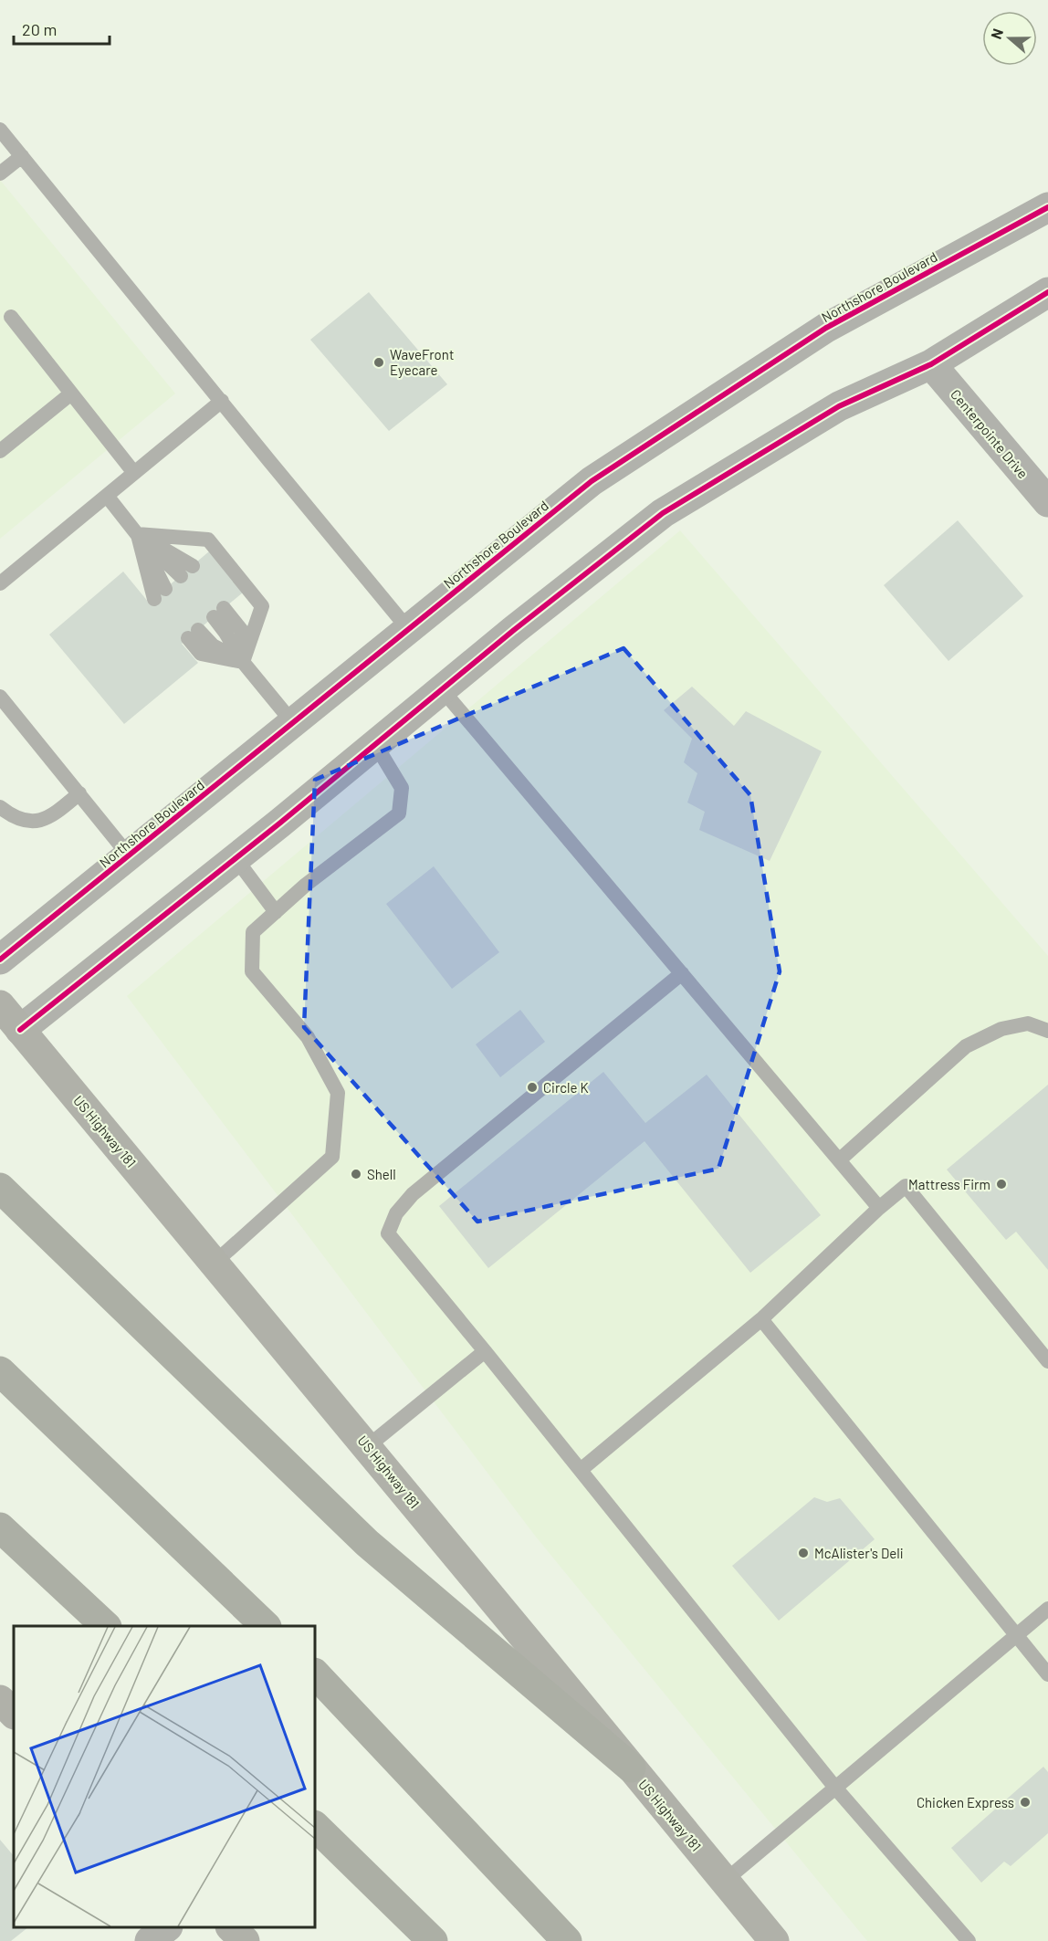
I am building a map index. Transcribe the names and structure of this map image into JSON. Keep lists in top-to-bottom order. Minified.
{"streets":{"main road":["US Highway 181"],"street":["Northshore Boulevard","Centerpointe Drive"]},"places":["WaveFront Eyecare","Circle K","Shell","Mattress Firm","McAlister's Deli","Chicken Express"],"scale_bar":"20 m","north":"left"}
